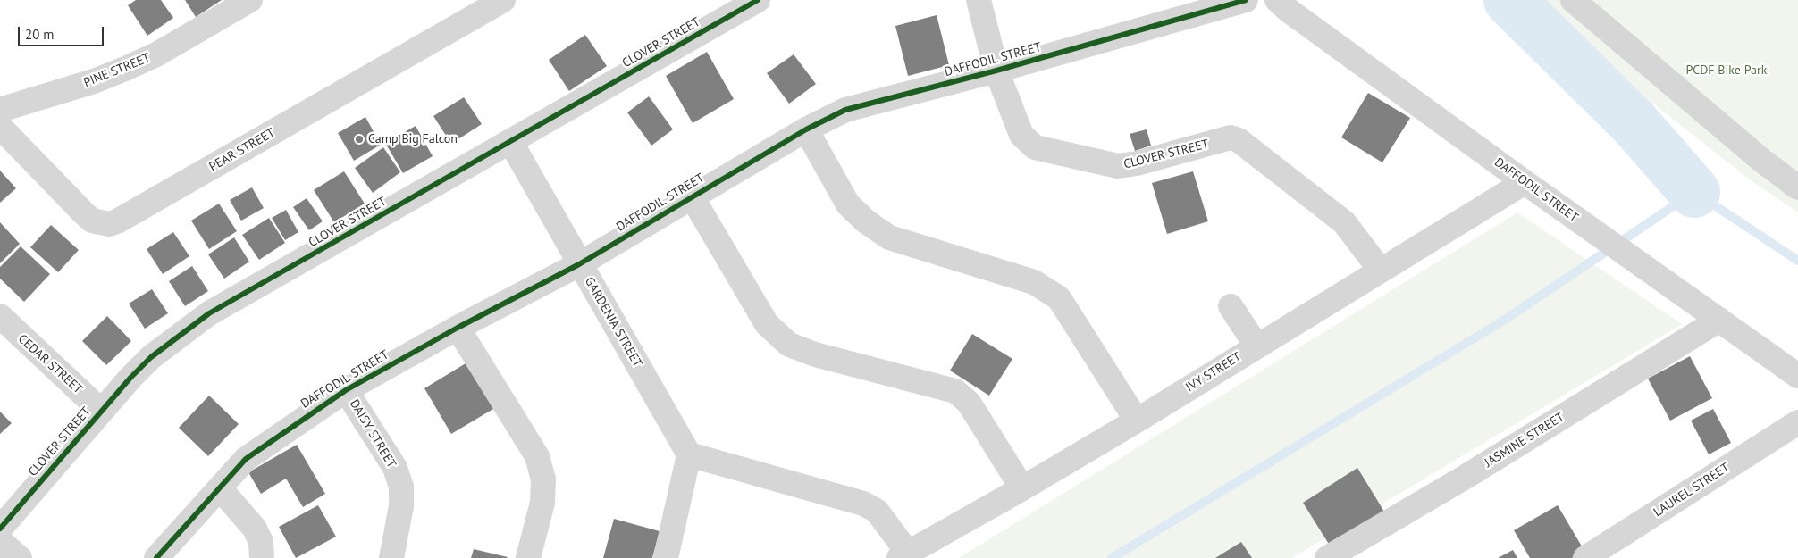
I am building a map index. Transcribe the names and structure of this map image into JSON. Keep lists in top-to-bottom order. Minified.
{"streets":{"street":["CLOVER STREET","DAFFODIL STREET","PINE STREET","PEAR STREET","GARDENIA STREET","CEDAR STREET","IVY STREET","DAISY STREET","JASMINE STREET","LAUREL STREET"]},"crossings":[["CLOVER STREET","DAFFODIL STREET"],["CLOVER STREET","GARDENIA STREET"],["CLOVER STREET","CEDAR STREET"],["CLOVER STREET","IVY STREET"],["DAFFODIL STREET","GARDENIA STREET"],["DAFFODIL STREET","IVY STREET"],["DAFFODIL STREET","DAISY STREET"],["DAFFODIL STREET","JASMINE STREET"]],"parks":["PCDF Bike Park"],"places":["Camp Big Falcon"],"scale_bar":"20 m"}
